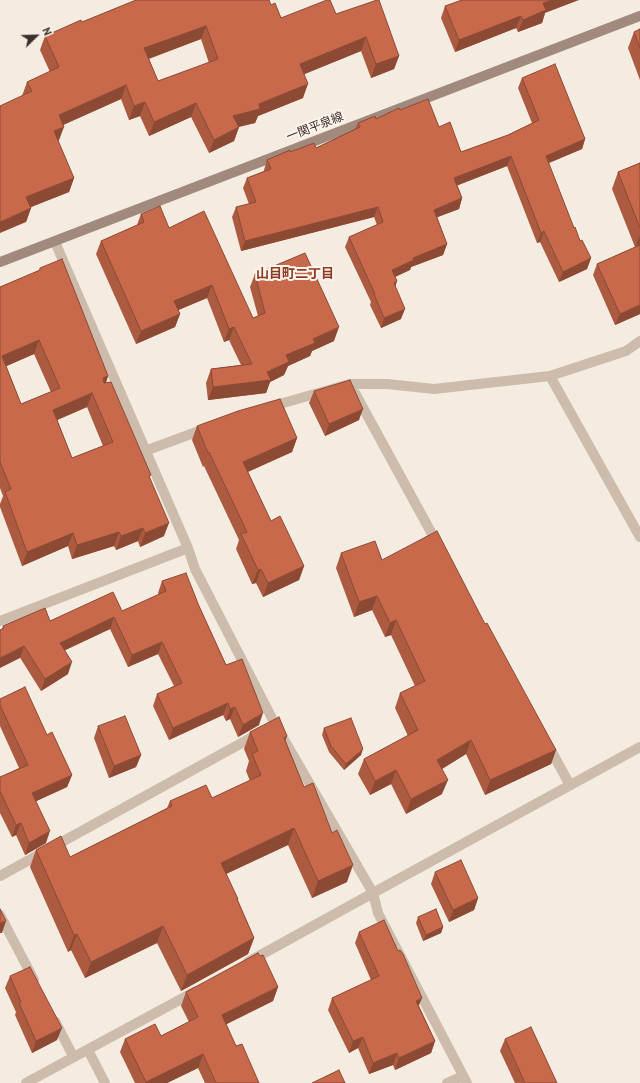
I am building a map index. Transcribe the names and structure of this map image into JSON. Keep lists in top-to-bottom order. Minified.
{"streets":{"main road":["一関平泉線"]},"districts":["山目町二丁目"],"north":"top right"}
